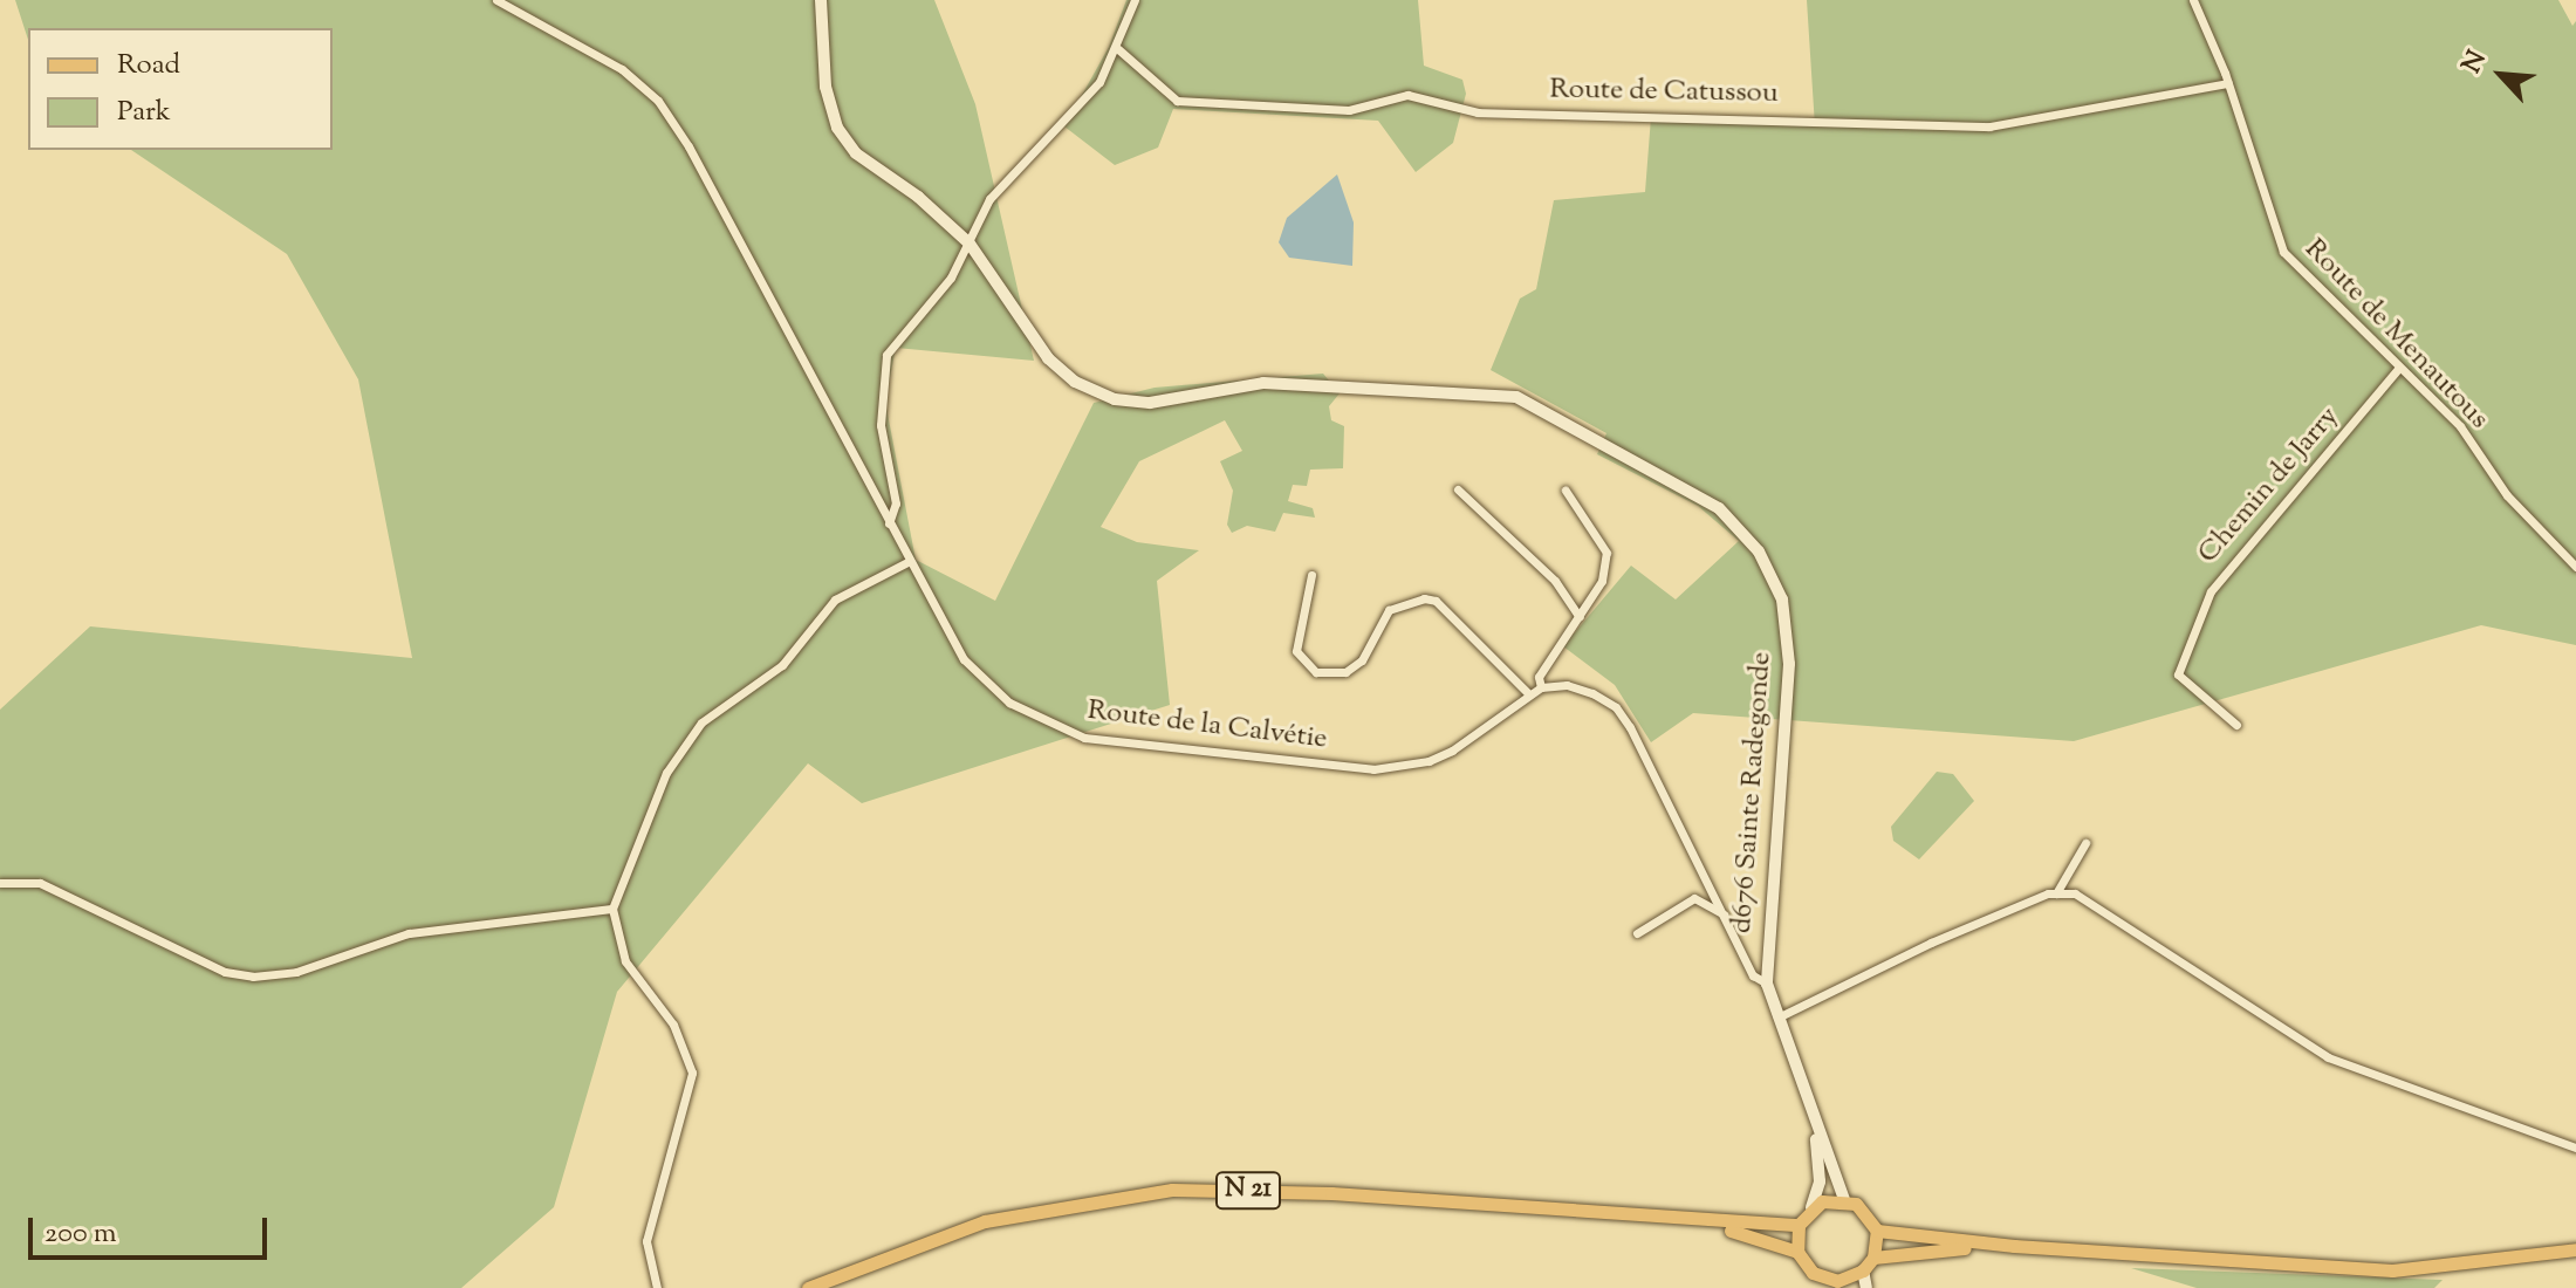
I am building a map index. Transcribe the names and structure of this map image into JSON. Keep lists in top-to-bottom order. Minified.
{"streets":{"main road":["d676 Sainte Radegonde","N 21"],"street":["Route de Catussou","Route de Menautous","Chemin de Jarry","Route de la Calvétie"]},"crossings":[["Route de Catussou","Route de Menautous"],["Route de Menautous","Chemin de Jarry"]],"legend":["Road","Park"],"scale_bar":"200 m","north":"top left"}
